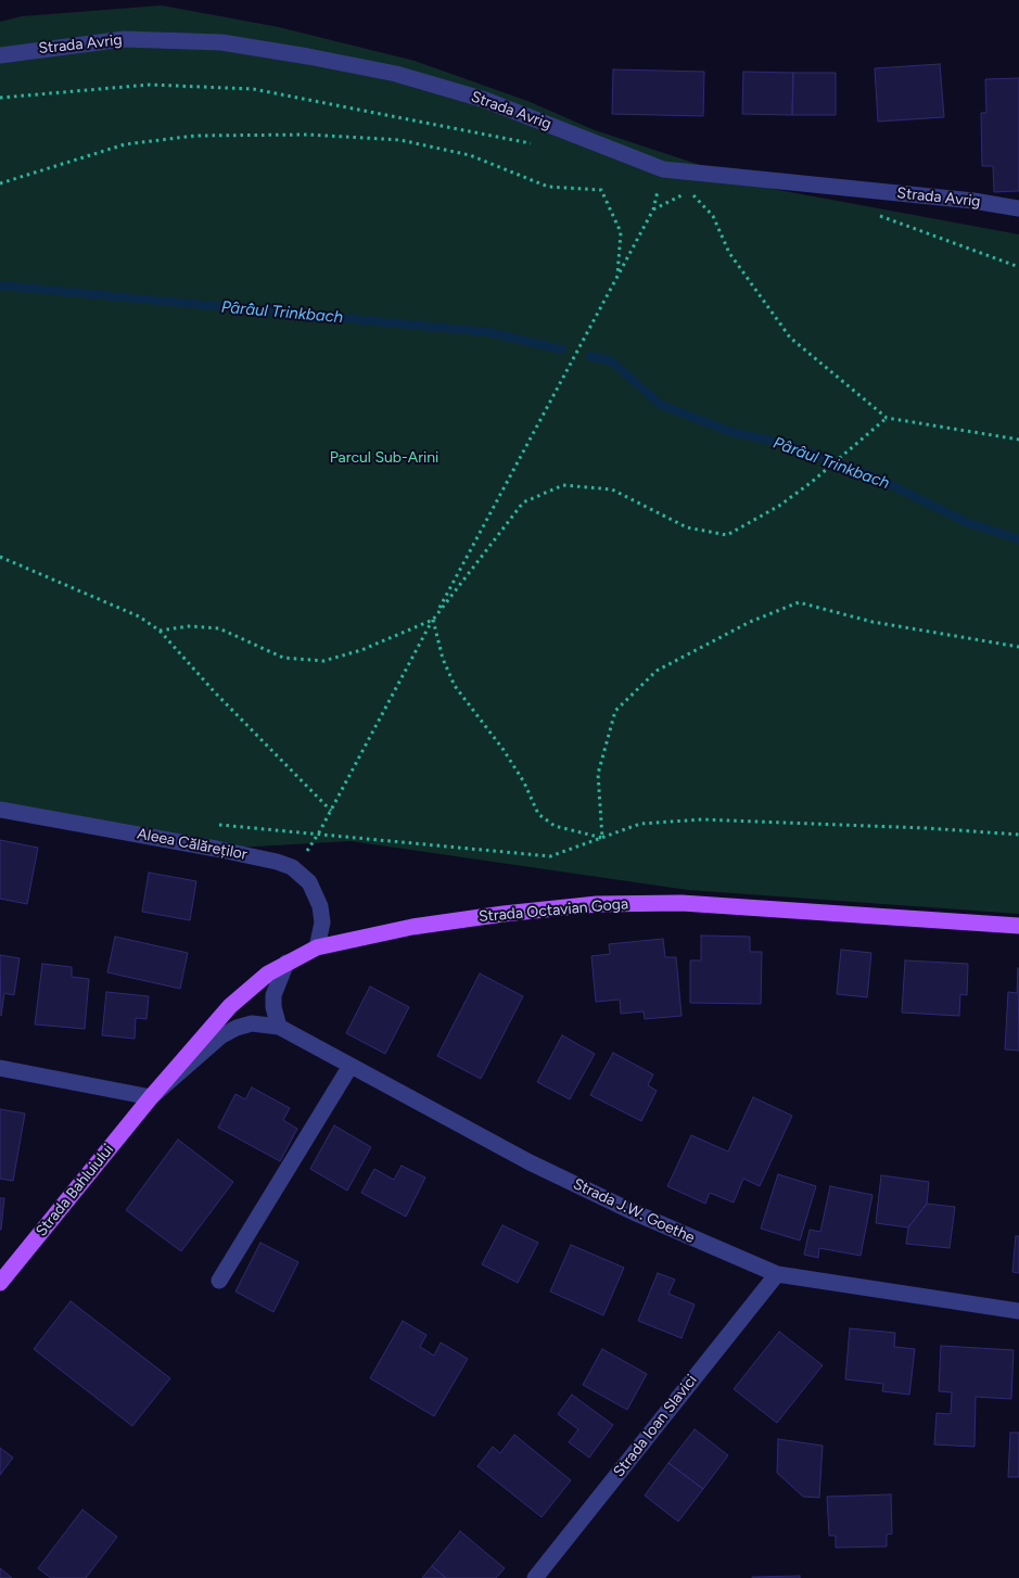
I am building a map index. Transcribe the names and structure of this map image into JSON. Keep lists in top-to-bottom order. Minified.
{"streets":{"main road":["Strada Octavian Goga","Strada Bahluiului"],"street":["Strada Avrig","Aleea Călăreților","Strada J.W. Goethe","Strada Ioan Slavici"]},"crossings":[["Aleea Călăreților","Strada Octavian Goga"],["Strada Octavian Goga","Strada Bahluiului"],["Strada Octavian Goga","Strada J.W. Goethe"],["Strada Bahluiului","Strada J.W. Goethe"],["Strada J.W. Goethe","Strada Ioan Slavici"]],"water":["Pârâul Trinkbach"],"parks":["Parcul Sub-Arini"]}
